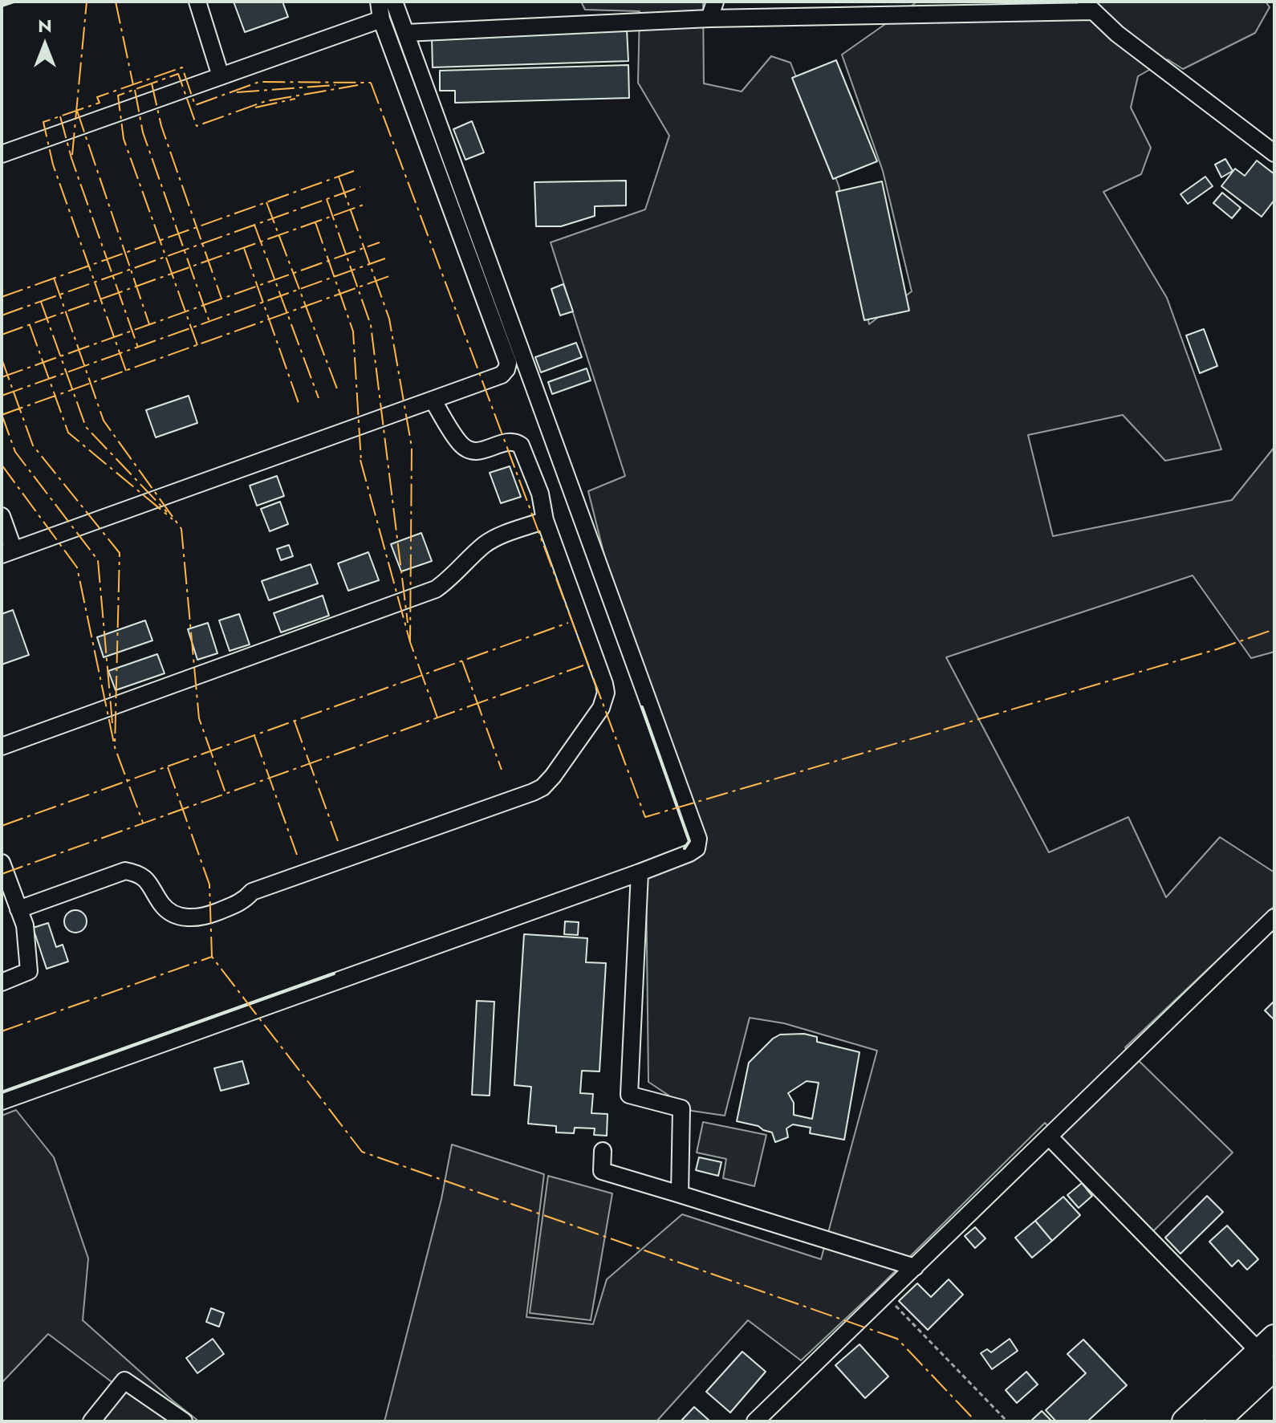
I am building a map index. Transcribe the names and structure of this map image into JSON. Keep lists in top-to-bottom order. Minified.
{"north":"top"}
